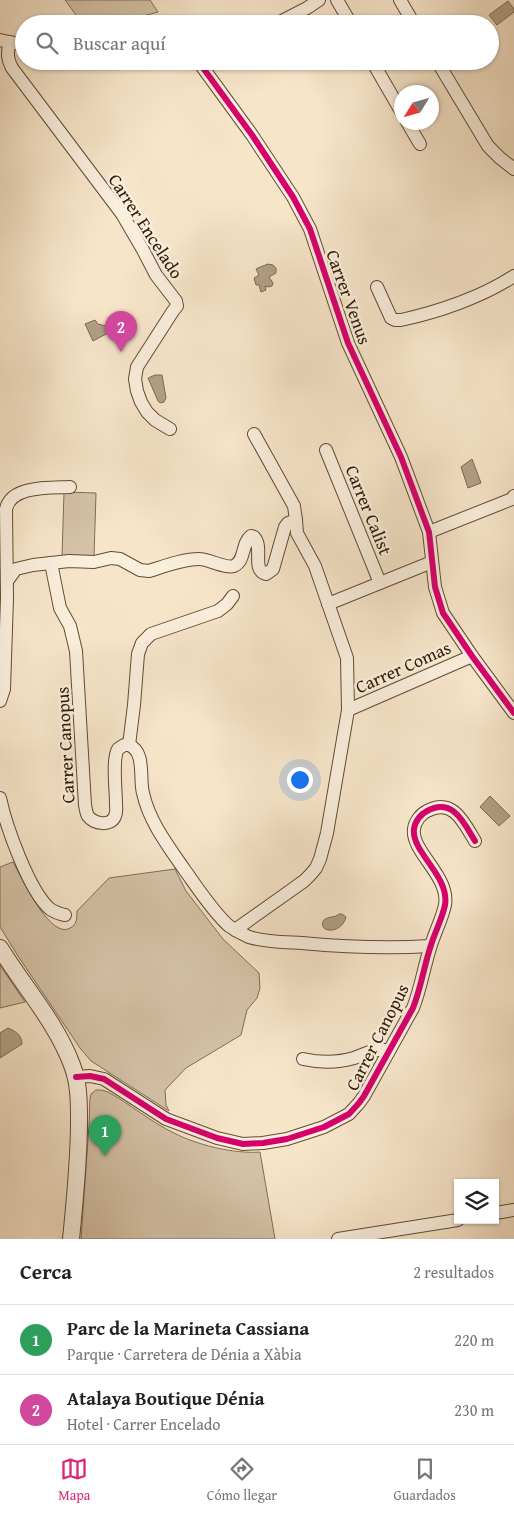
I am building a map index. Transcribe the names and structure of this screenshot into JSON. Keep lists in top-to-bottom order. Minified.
{"streets":{"street":["Carrer Encelado","Carrer Venus","Carrer Calist","Carrer Comas","Carrer Canopus"]},"crossings":[["Carrer Venus","Carrer Calist"],["Carrer Venus","Carrer Comas"],["Carrer Calist","Carrer Comas"]],"north":"bottom left","page":{"search":"Buscar aquí","pins":["2","1"],"heading":["Cerca","2 resultados"],"list":[{"mark":"1","name":"Parc de la Marineta Cassiana","note":"Parque · Carretera de Dénia a Xàbia","value":"220 m"},{"mark":"2","name":"Atalaya Boutique Dénia","note":"Hotel · Carrer Encelado","value":"230 m"}],"nav":["Mapa","Cómo llegar","Guardados"]}}
